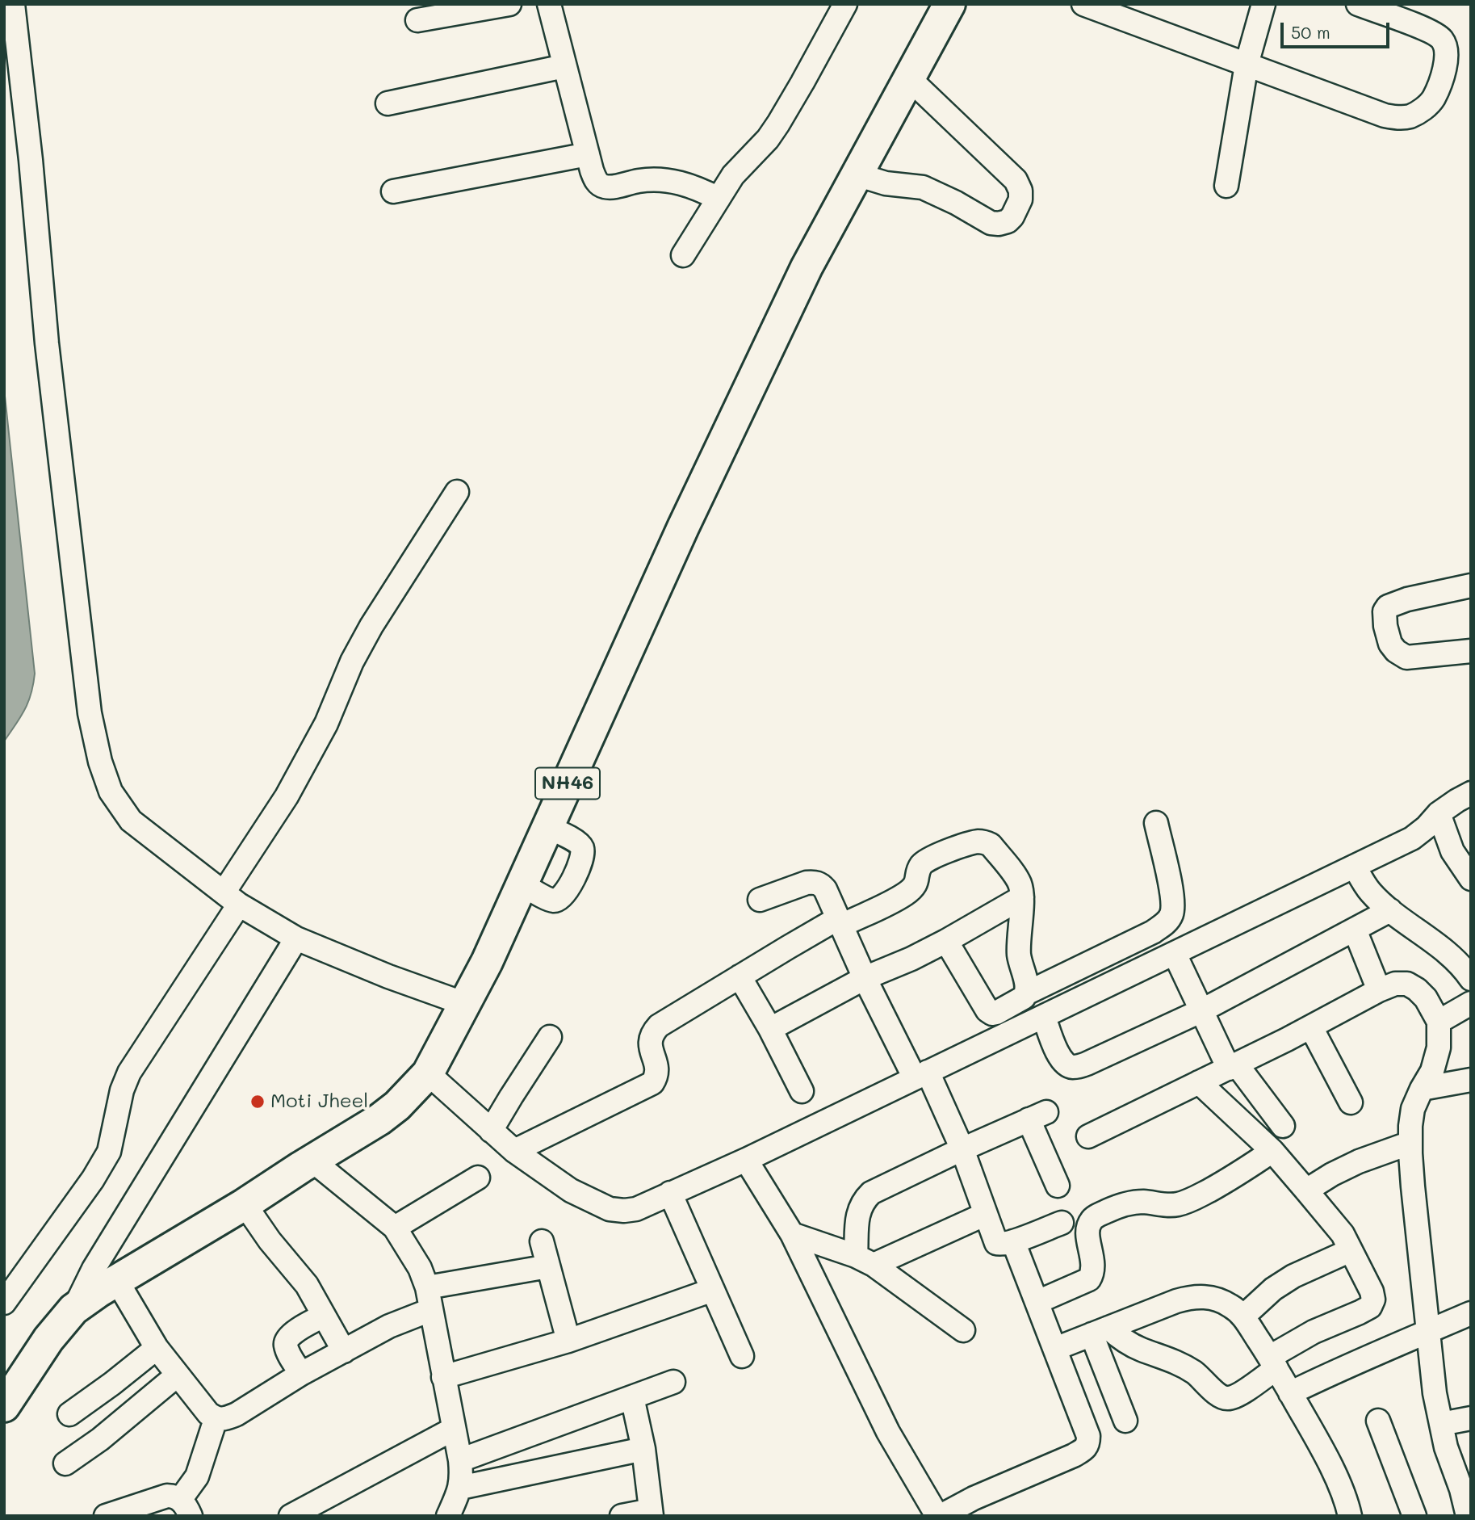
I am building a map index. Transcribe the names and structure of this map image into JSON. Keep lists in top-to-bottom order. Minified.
{"streets":{"highway":["NH46"]},"places":["Moti Jheel"],"scale_bar":"50 m"}
